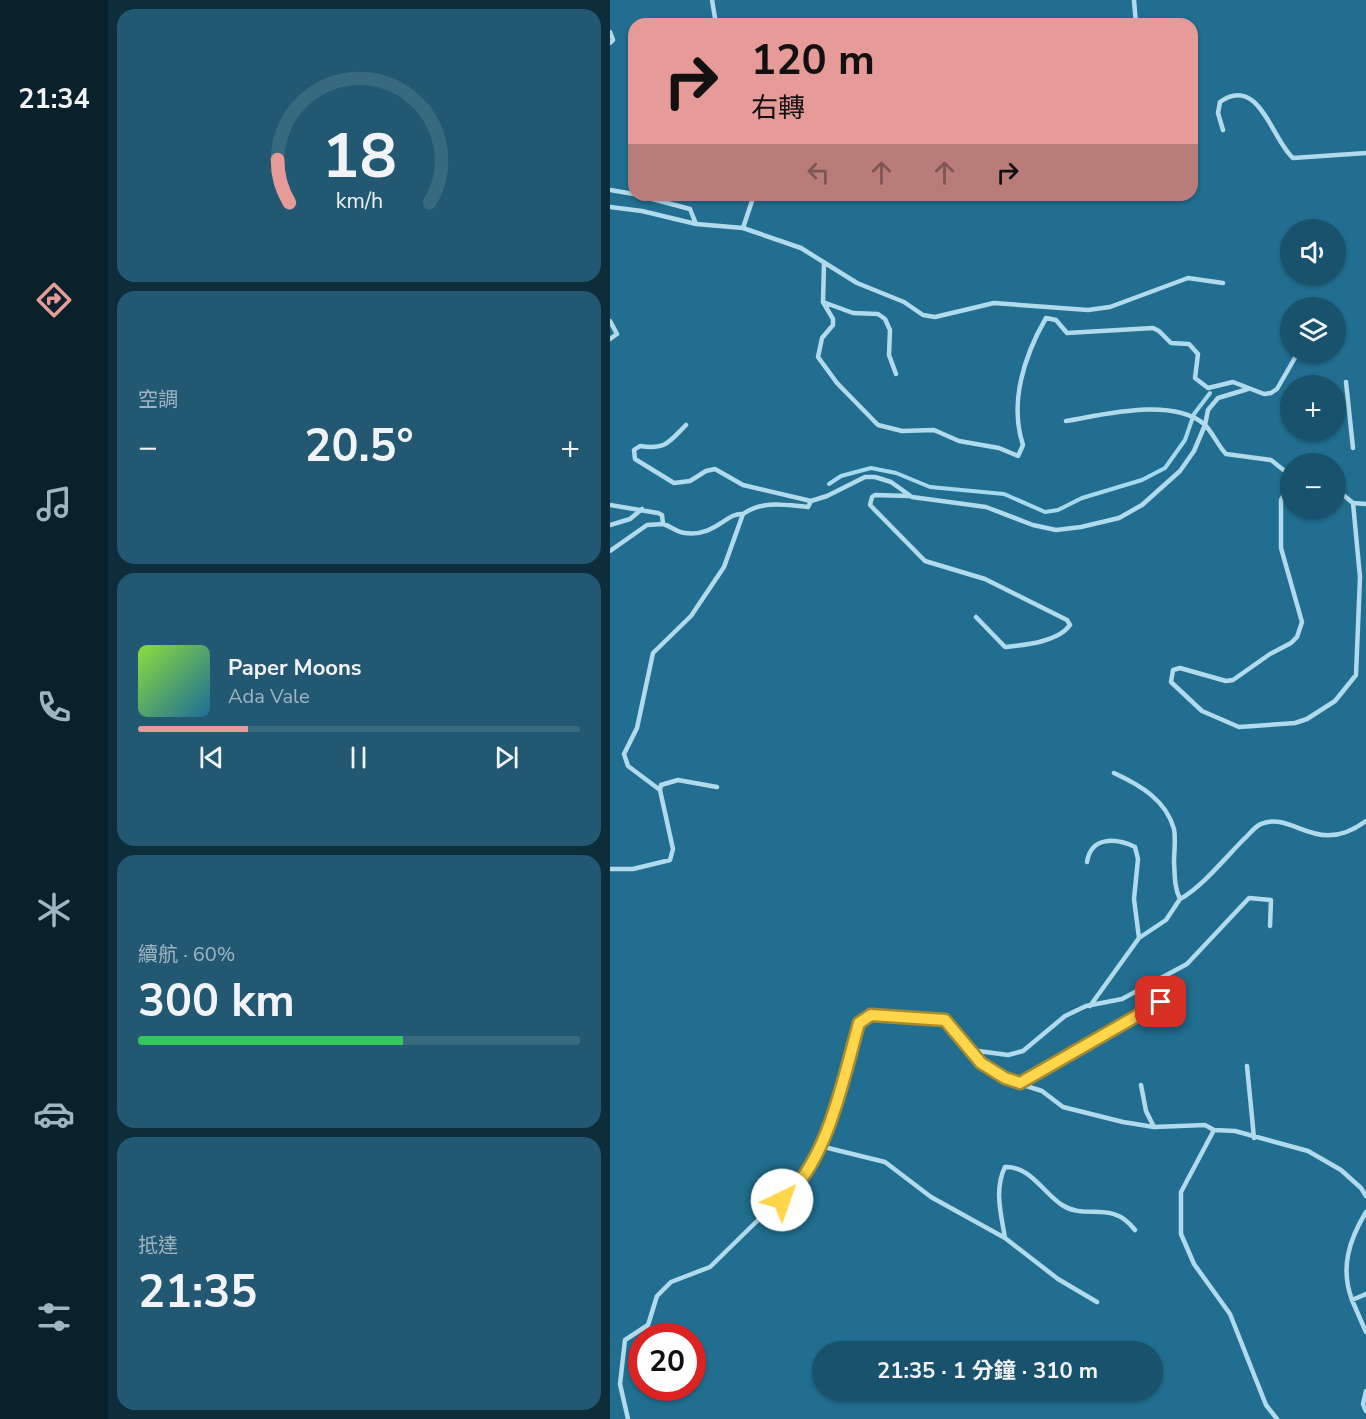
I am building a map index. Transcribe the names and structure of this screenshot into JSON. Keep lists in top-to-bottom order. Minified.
{"page":{"tabs":"21:34","turn":["120 m","右轉"],"map_buttons":["+","−"],"tile":["空調",["續航 · 60%","300 km"],["抵達","21:35"]],"heat":["−","20.5°","+"],"song":["Paper Moons","Ada Vale"],"limit":"20","trip":"21:35 · 1 分鐘 · 310 m","gauge":["18","km/h"]}}
